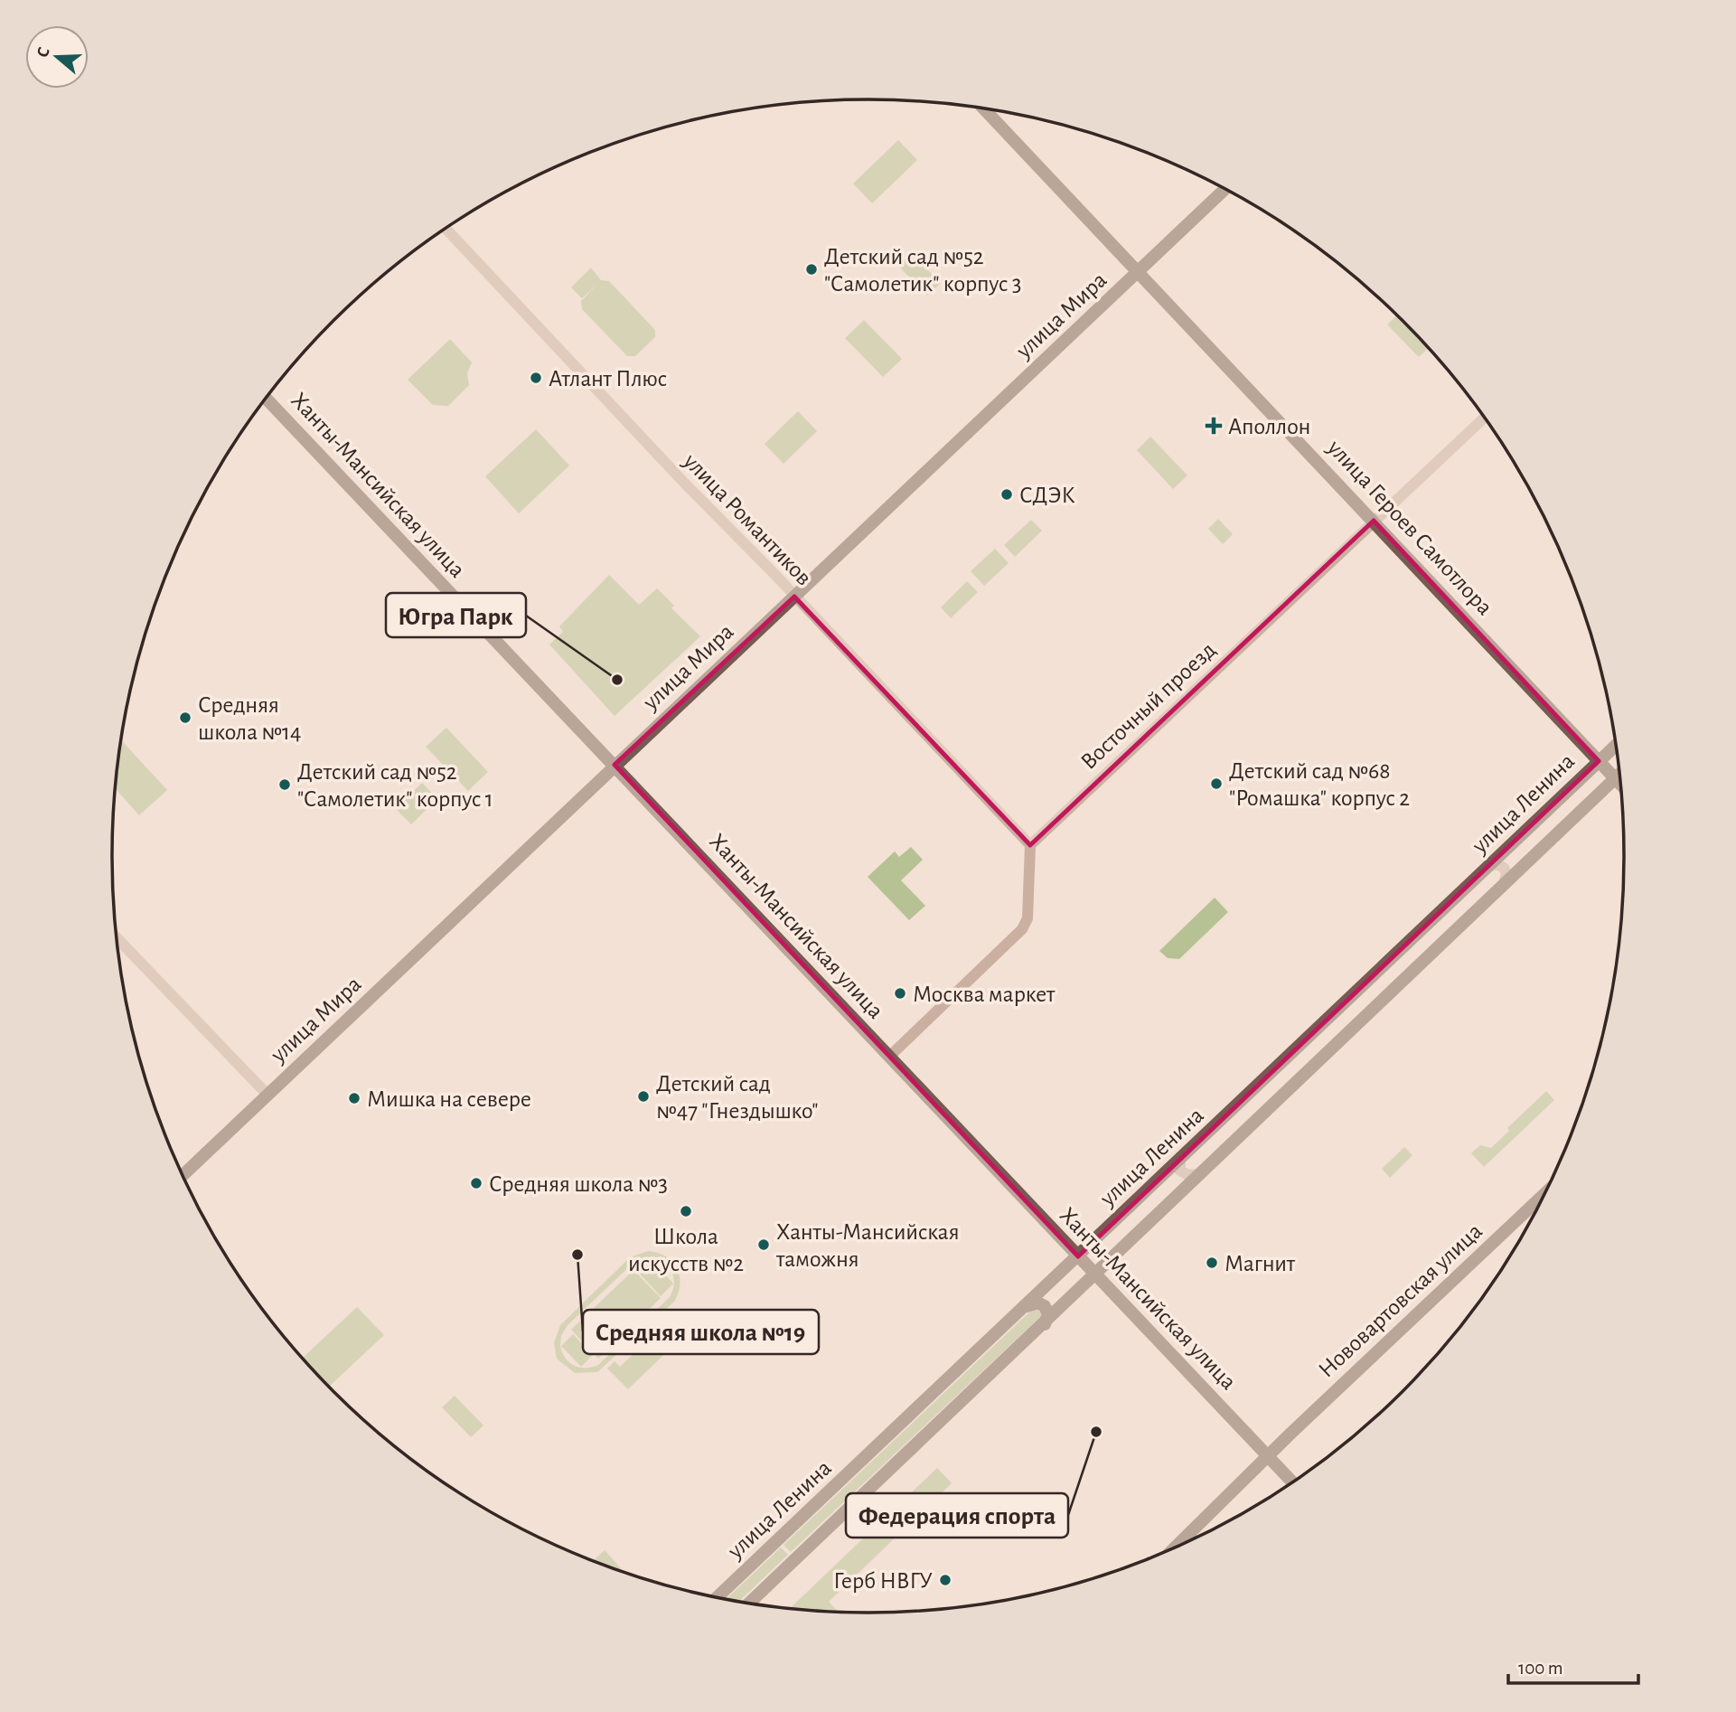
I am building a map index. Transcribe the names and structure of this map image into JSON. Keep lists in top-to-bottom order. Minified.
{"streets":{"main road":["улица Мира","Ханты-Мансийская улица","улица Героев Самотлора","улица Ленина","Нововартовская улица"],"street":["улица Романтиков","Восточный проезд"]},"crossings":[["улица Мира","Ханты-Мансийская улица"],["улица Мира","улица Романтиков"],["улица Мира","улица Героев Самотлора"],["Ханты-Мансийская улица","улица Ленина"],["Ханты-Мансийская улица","Нововартовская улица"],["улица Романтиков","Восточный проезд"],["улица Героев Самотлора","Восточный проезд"],["улица Героев Самотлора","улица Ленина"]],"places":{"other":["Детский сад №52 \"Самолетик\" корпус 3","Атлант Плюс","СДЭК","Югра Парк","Средняя школа №14","Детский сад №68 \"Ромашка\" корпус 2","Детский сад №52 \"Самолетик\" корпус 1","Москва маркет","Детский сад №47 \"Гнездышко\"","Мишка на севере","Средняя школа №3","Школа искусств №2","Ханты-Мансийская таможня","Средняя школа №19","Магнит","Федерация спорта","Герб НВГУ"],"health":["Аполлон"]},"scale_bar":"100 m","north":"left"}
